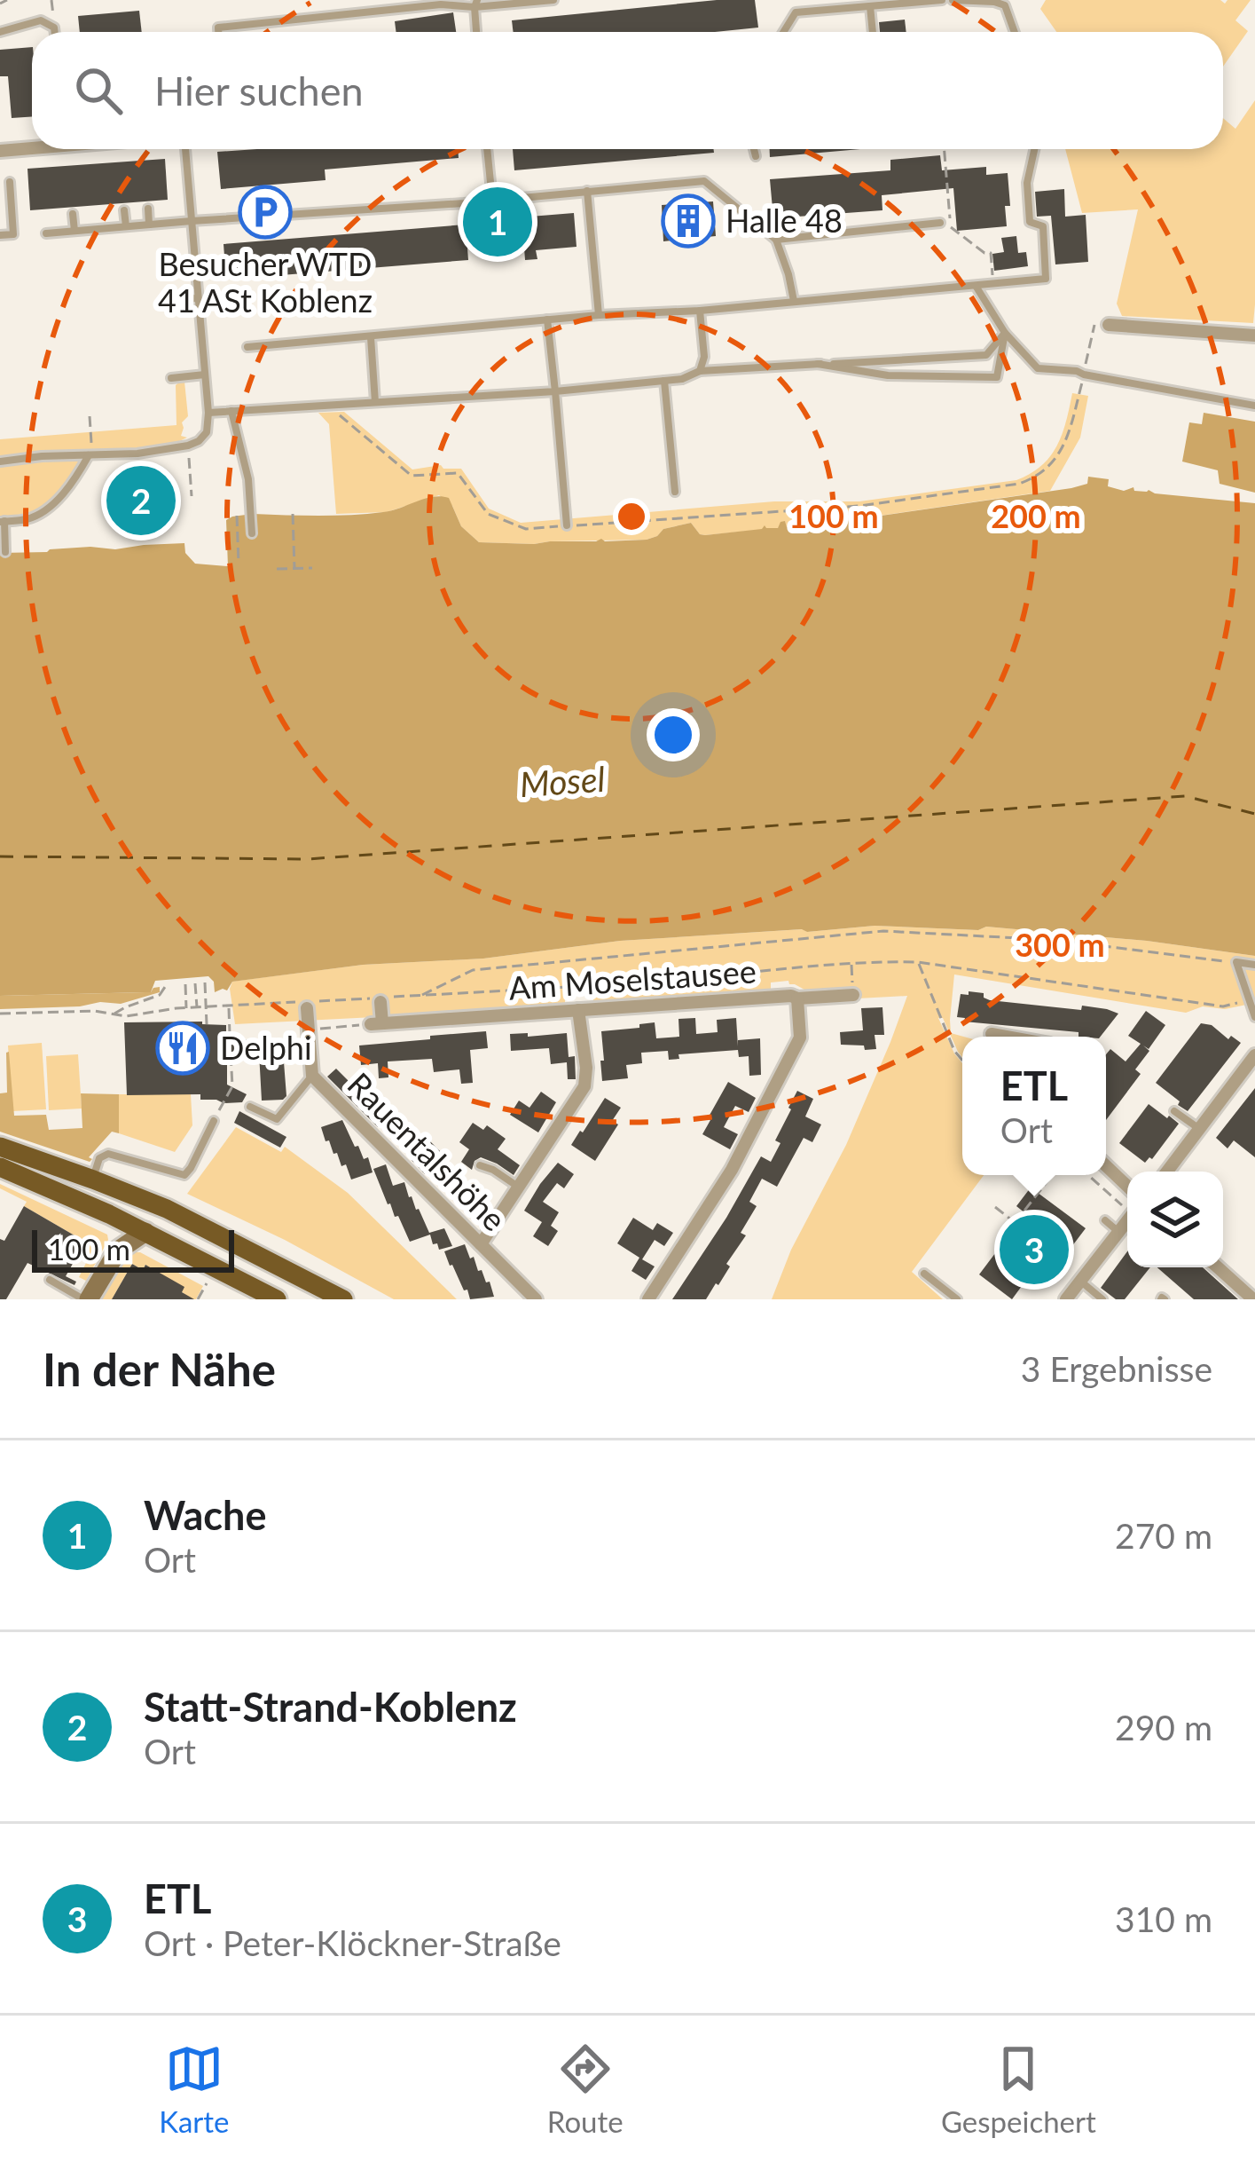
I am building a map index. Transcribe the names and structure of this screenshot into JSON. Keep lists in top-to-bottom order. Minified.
{"streets":{"street":["Am Moselstausee","Rauentalshöhe"]},"water":["Mosel"],"places":{"parking":["Besucher WTD 41 ASt Koblenz"],"building":["Halle 48"],"restaurant":["Delphi"]},"scale_bar":"100 m","page":{"search":"Hier suchen","pins":["1","2","3"],"popup":["ETL","Ort"],"scale":"100 m","heading":["In der Nähe","3 Ergebnisse"],"list":[{"mark":"1","name":"Wache","note":"Ort","value":"270 m"},{"mark":"2","name":"Statt-Strand-Koblenz","note":"Ort","value":"290 m"},{"mark":"3","name":"ETL","note":"Ort · Peter-Klöckner-Straße","value":"310 m"}],"nav":["Karte","Route","Gespeichert"]},"rings":["100 m","200 m","300 m"]}
